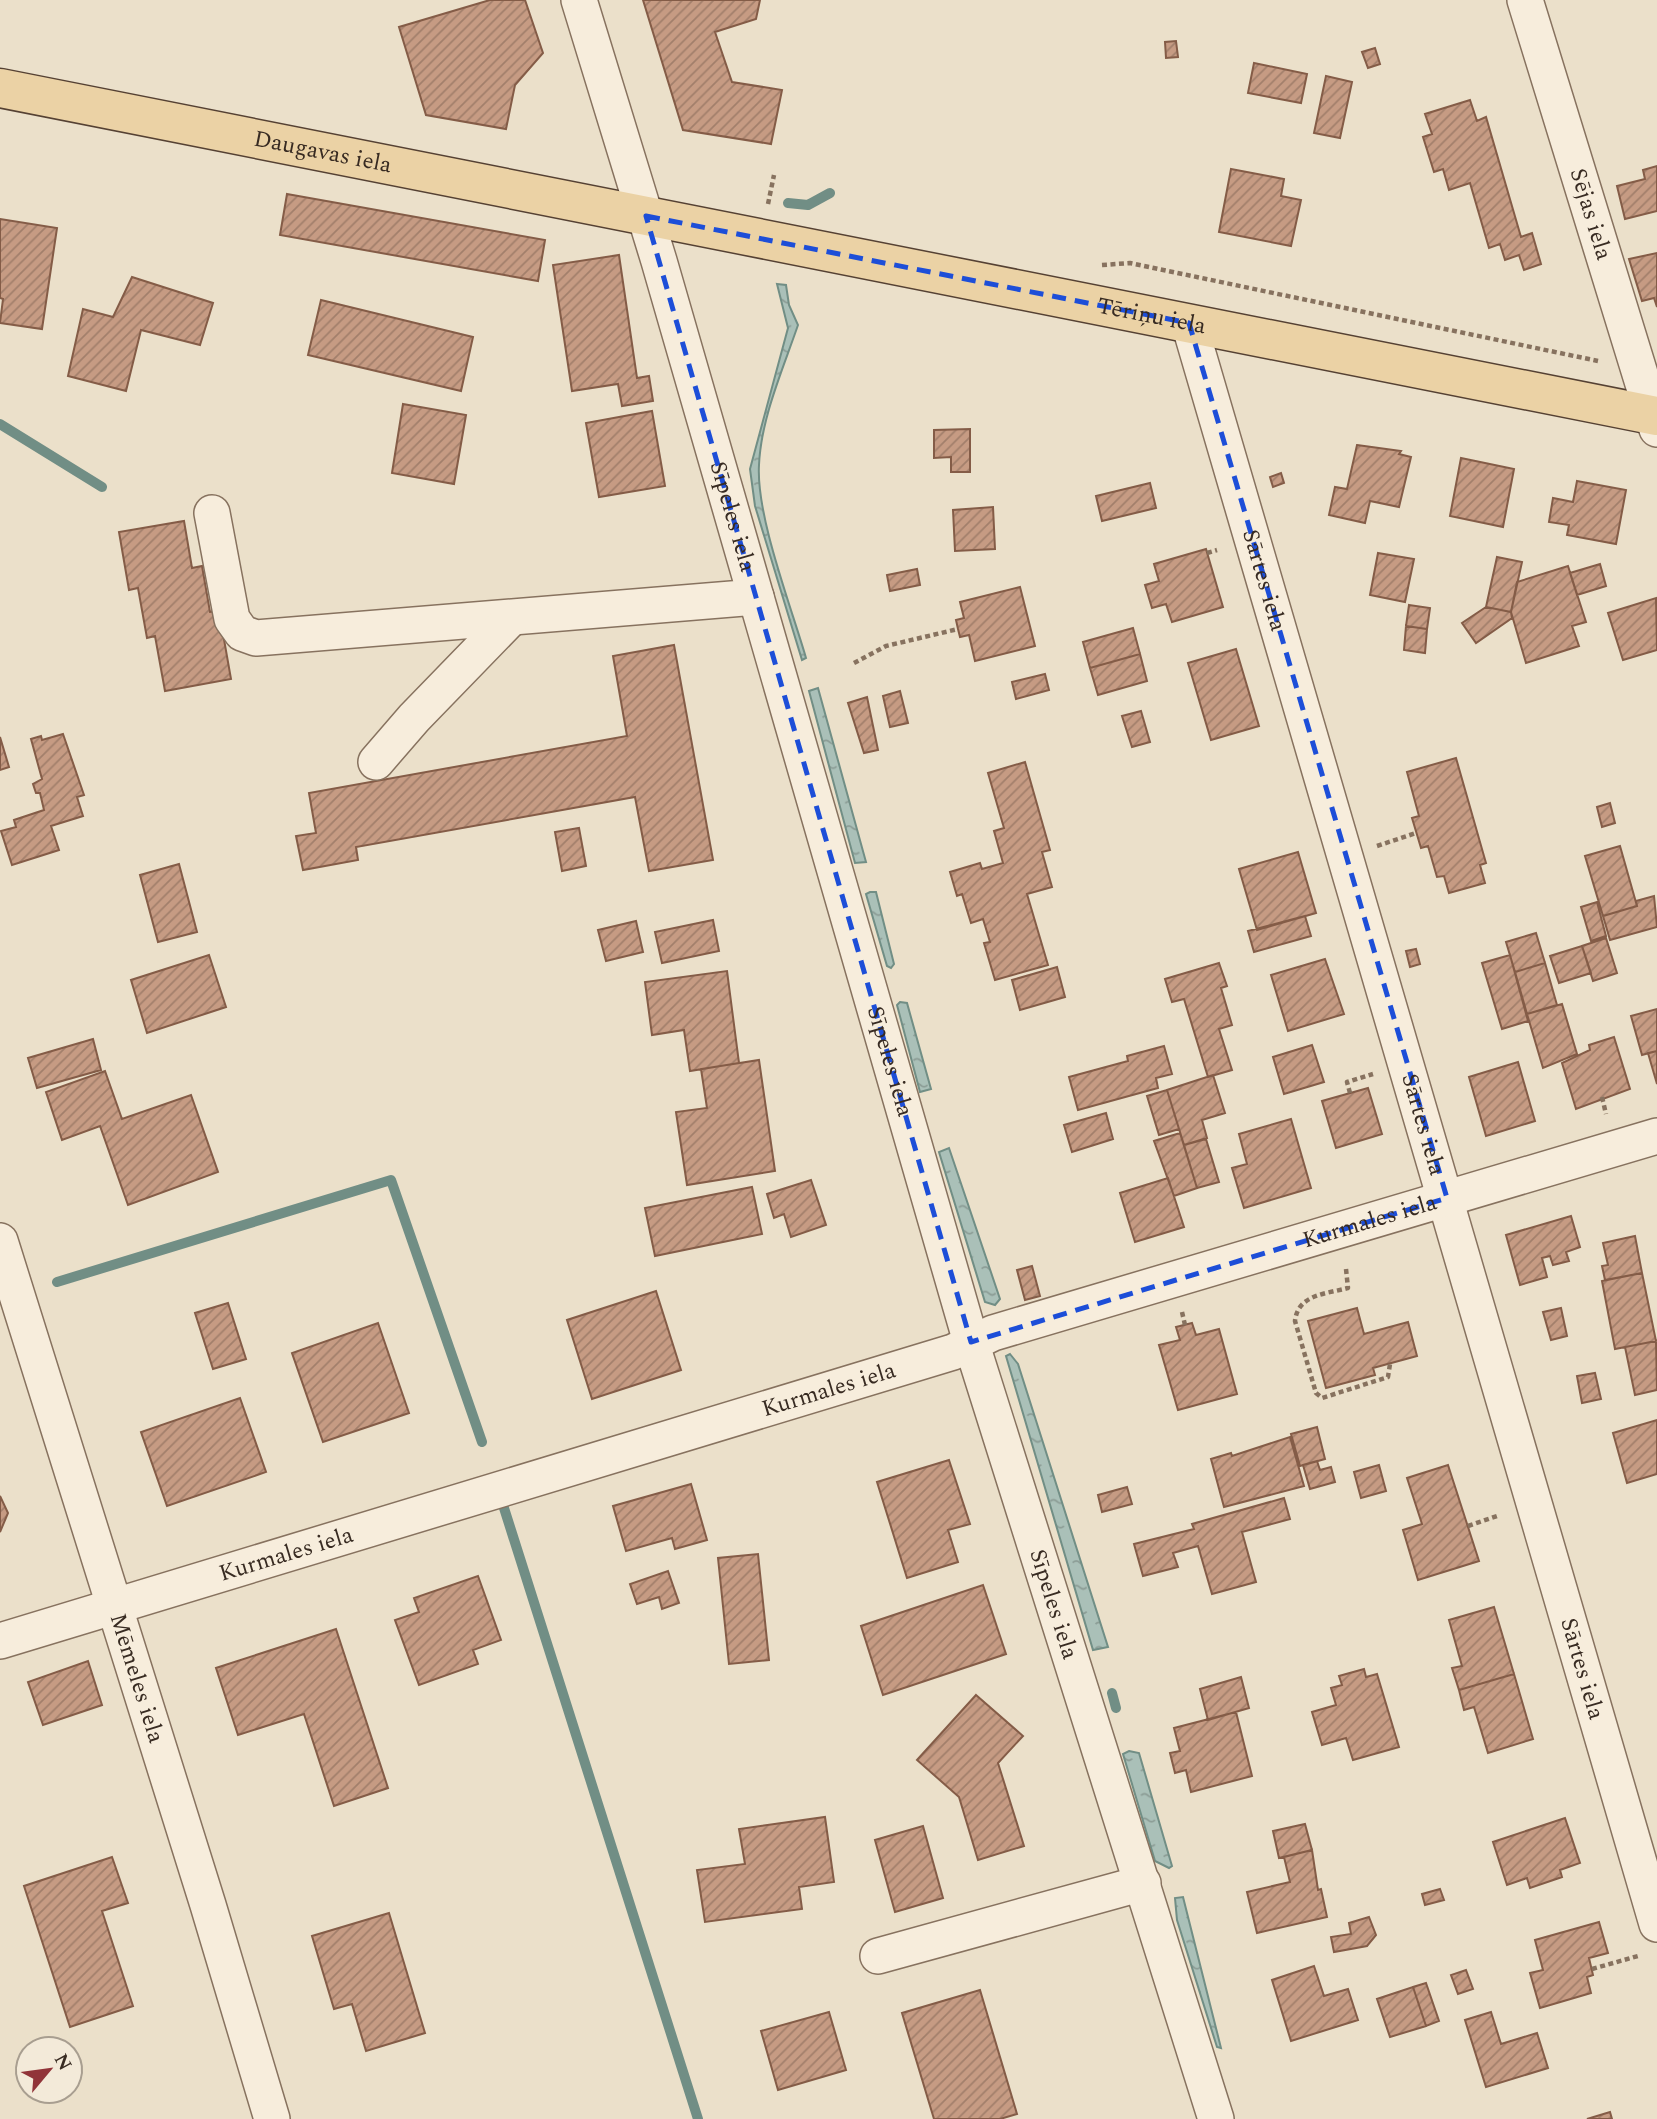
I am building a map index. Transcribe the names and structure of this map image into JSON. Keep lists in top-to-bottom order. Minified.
{"streets":{"main road":["Daugavas iela","Tēriņu iela"],"street":["Sējas iela","Sīpeles iela","Sārtes iela","Kurmales iela","Mēmeles iela"]},"crossings":[["Daugavas iela","Tēriņu iela"],["Daugavas iela","Sīpeles iela"],["Sējas iela","Tēriņu iela"],["Tēriņu iela","Sīpeles iela"],["Tēriņu iela","Sārtes iela"],["Sīpeles iela","Kurmales iela"],["Sārtes iela","Kurmales iela"],["Kurmales iela","Mēmeles iela"]],"north":"top right"}
